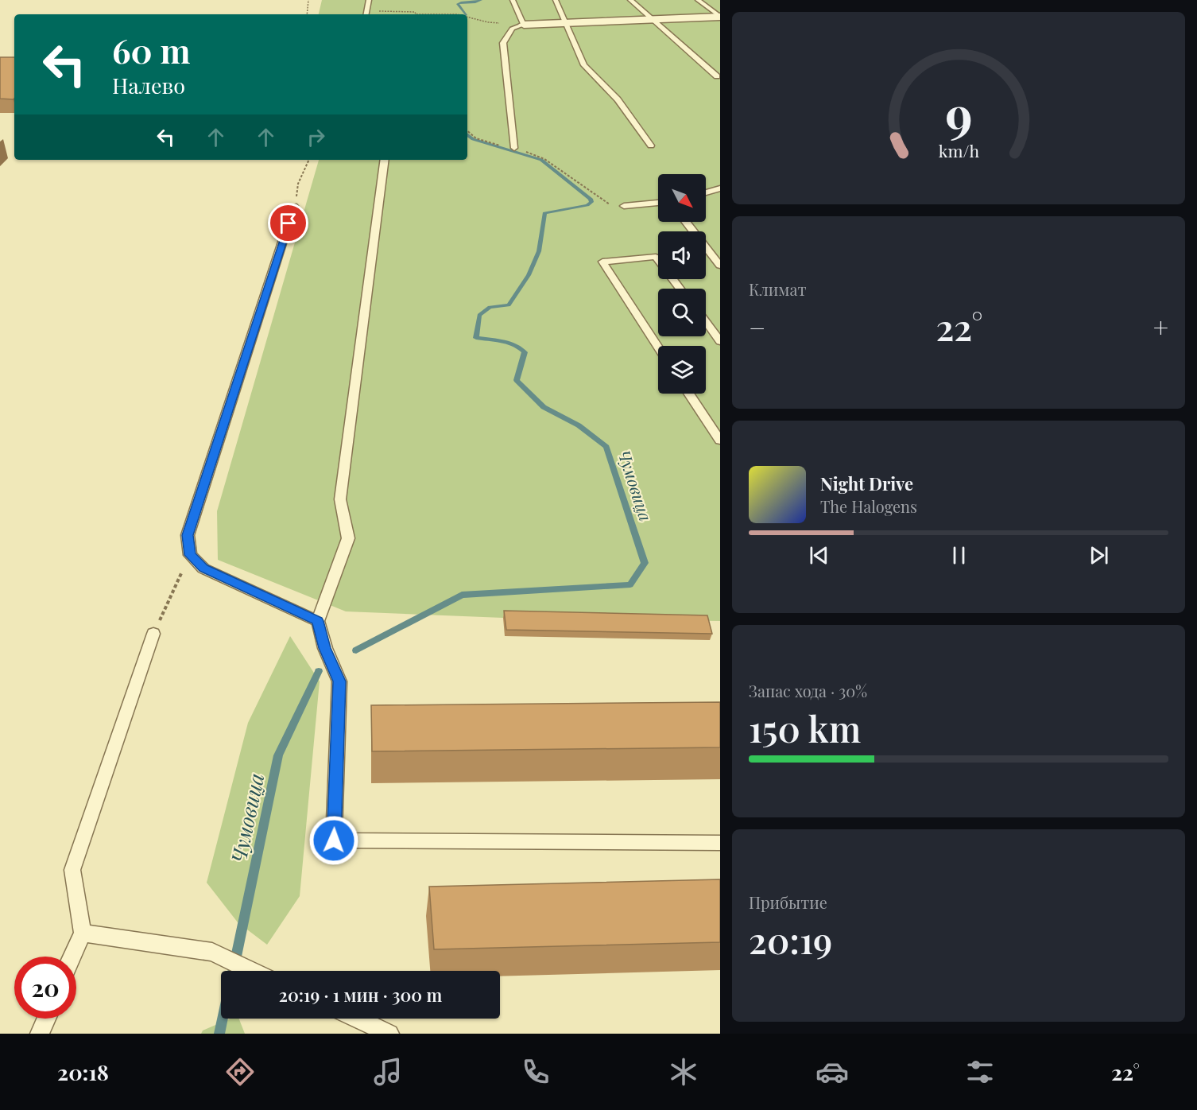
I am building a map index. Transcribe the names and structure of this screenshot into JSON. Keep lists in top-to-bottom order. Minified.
{"water":["Чумовица"],"north":"bottom right","page":{"turn":["60 m","Налево"],"tile":["Климат",["Запас хода · 30%","150 km"],["Прибытие","20:19"]],"heat":["−","22°","+"],"song":["Night Drive","The Halogens"],"limit":"20","trip":"20:19 · 1 мин · 300 m","tabs":["20:18","22°"],"gauge":["9","km/h"]}}
